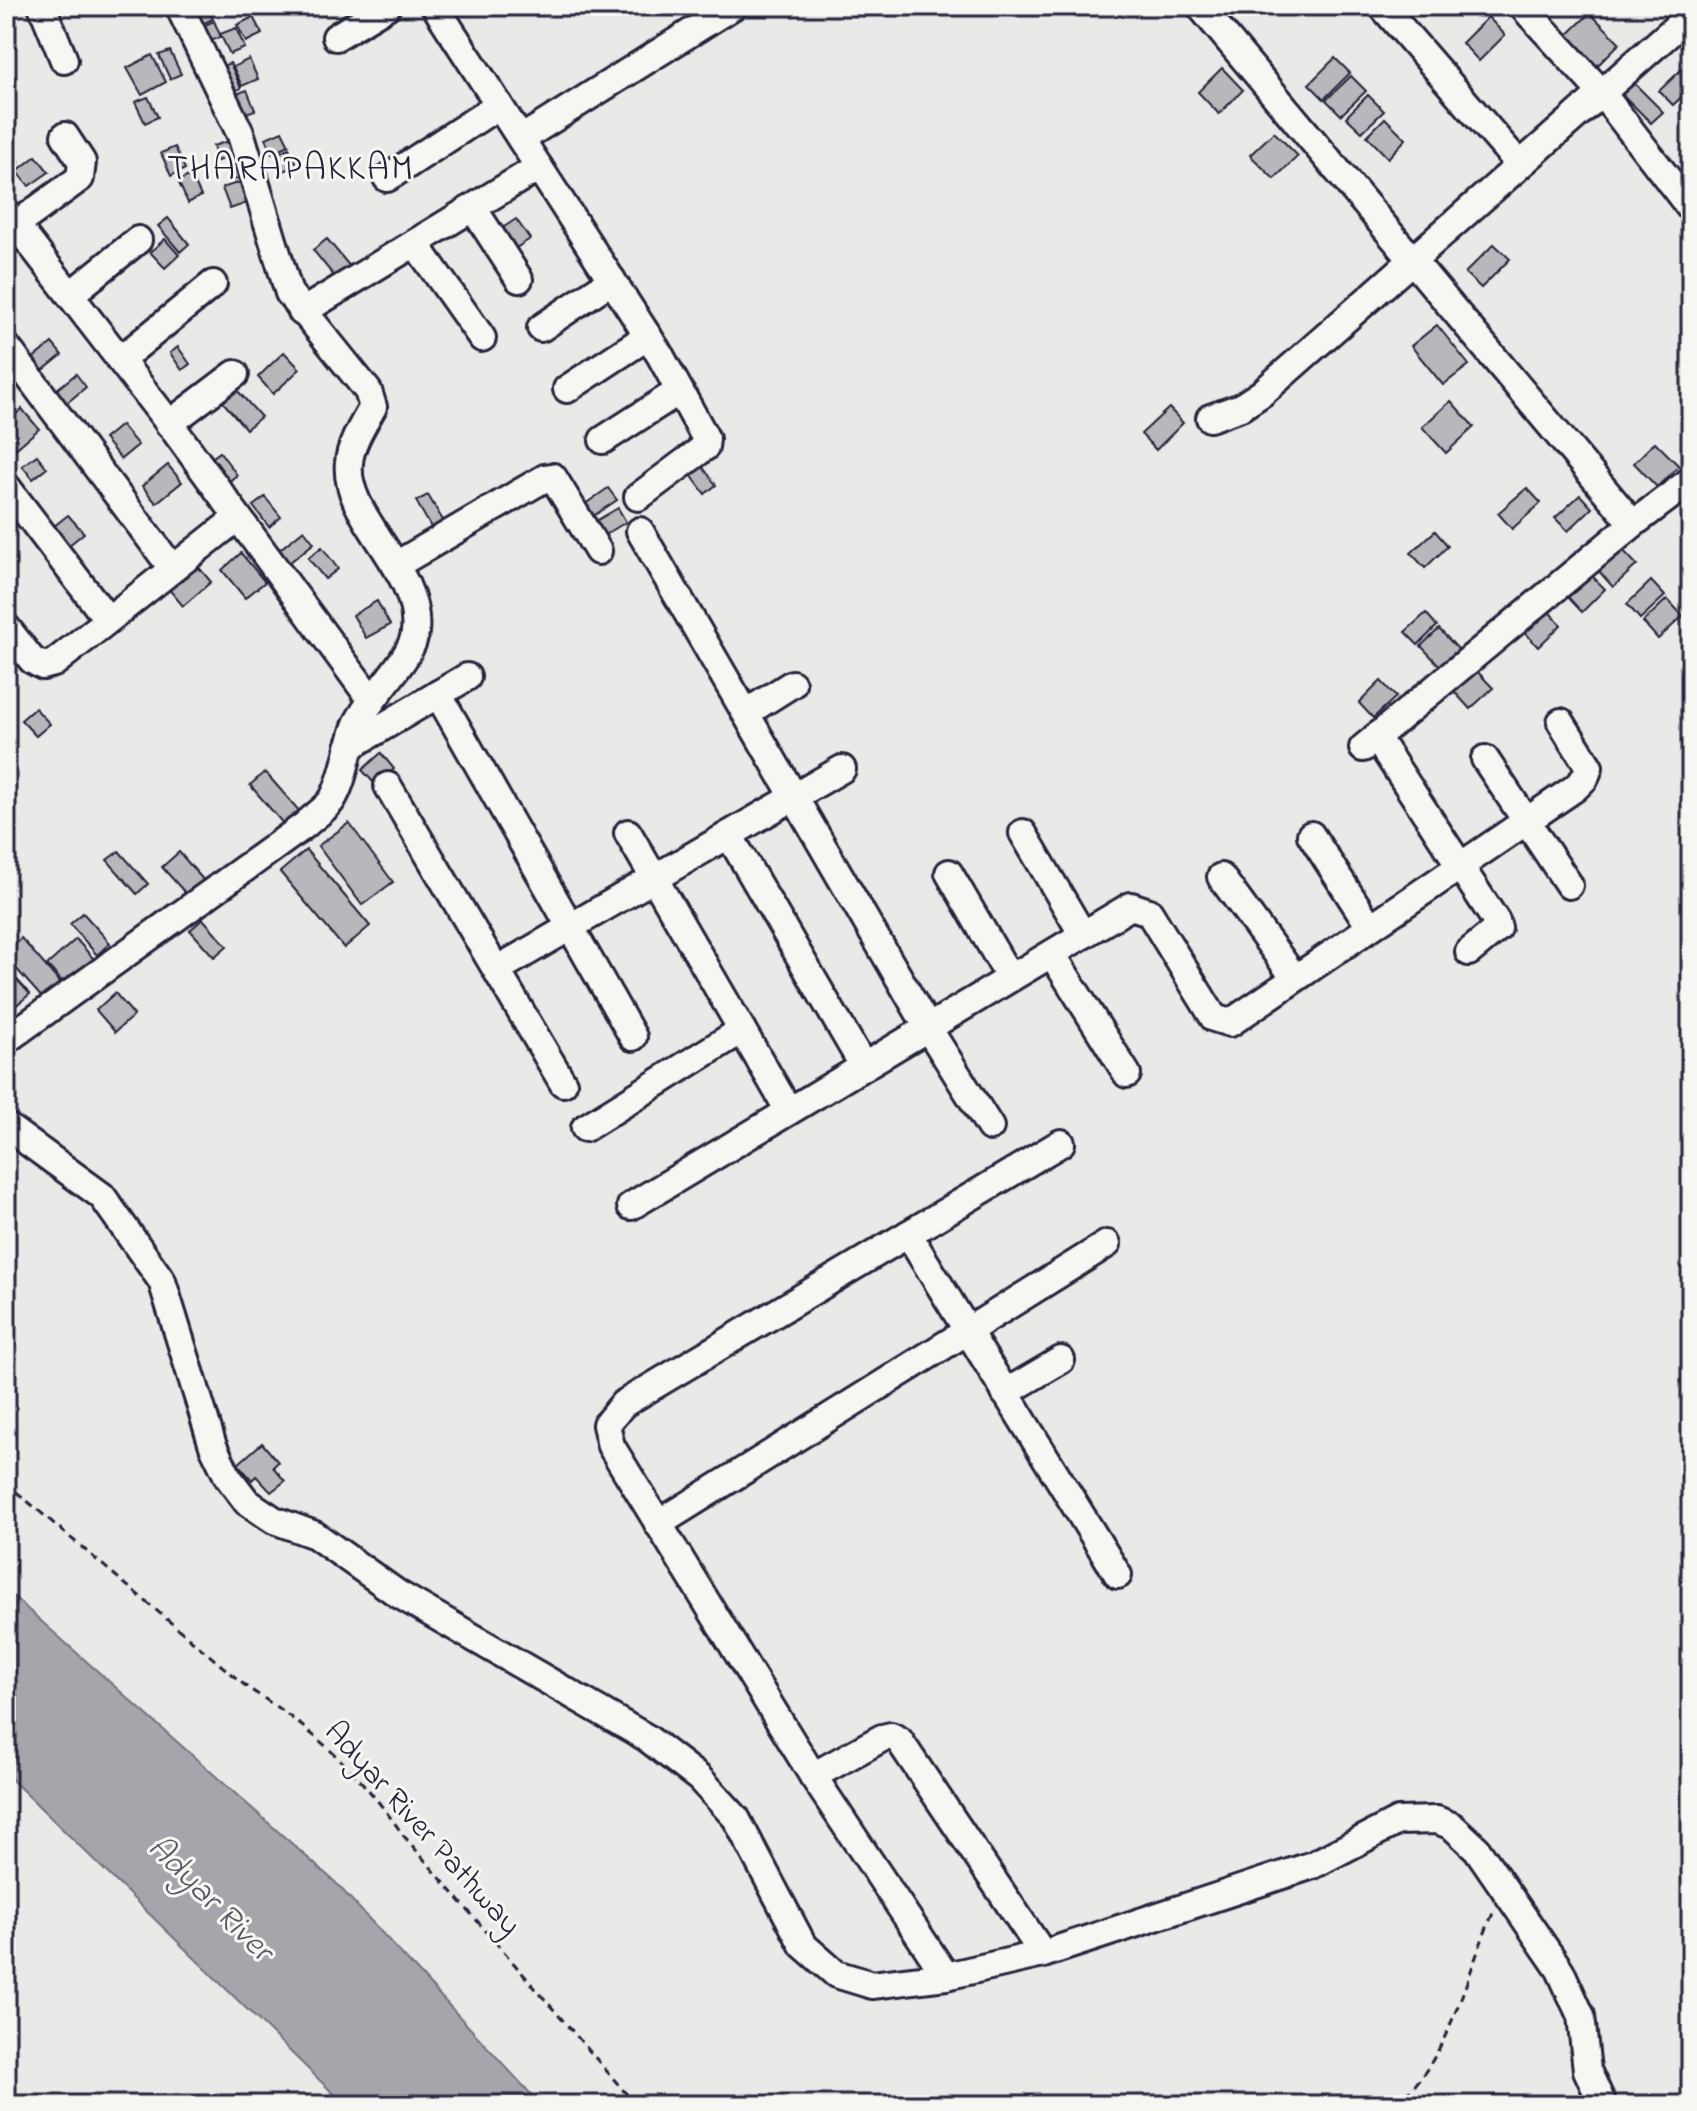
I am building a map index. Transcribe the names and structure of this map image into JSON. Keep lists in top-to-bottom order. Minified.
{"streets":{"path":["Adyar River Pathway"]},"districts":["THARAPAKKAM"],"water":["Adyar River"]}
